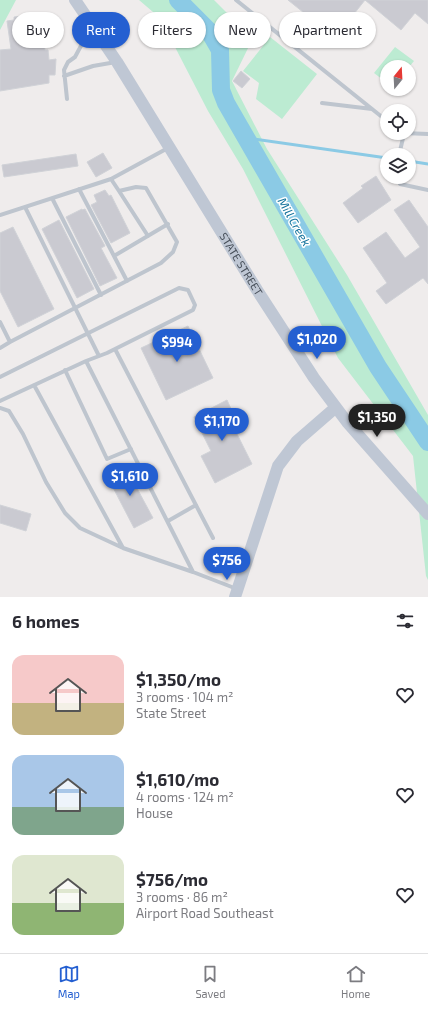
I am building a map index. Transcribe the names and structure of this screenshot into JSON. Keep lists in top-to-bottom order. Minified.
{"streets":{"main road":["STATE STREET"]},"water":["Mill Creek"],"north":"top","page":{"chip":["Buy","Rent","Filters","New","Apartment"],"price":["$1,020","$994","$1,350","$1,170","$1,610","$756"],"heading":"6 homes","list":[{"name":"$1,350/mo","note":"3 rooms · 104 m² · State Street"},{"name":"$1,610/mo","note":"4 rooms · 124 m² · House"},{"name":"$756/mo","note":"3 rooms · 86 m² · Airport Road Southeast"}],"tabs":["Map","Saved","Home"]}}
